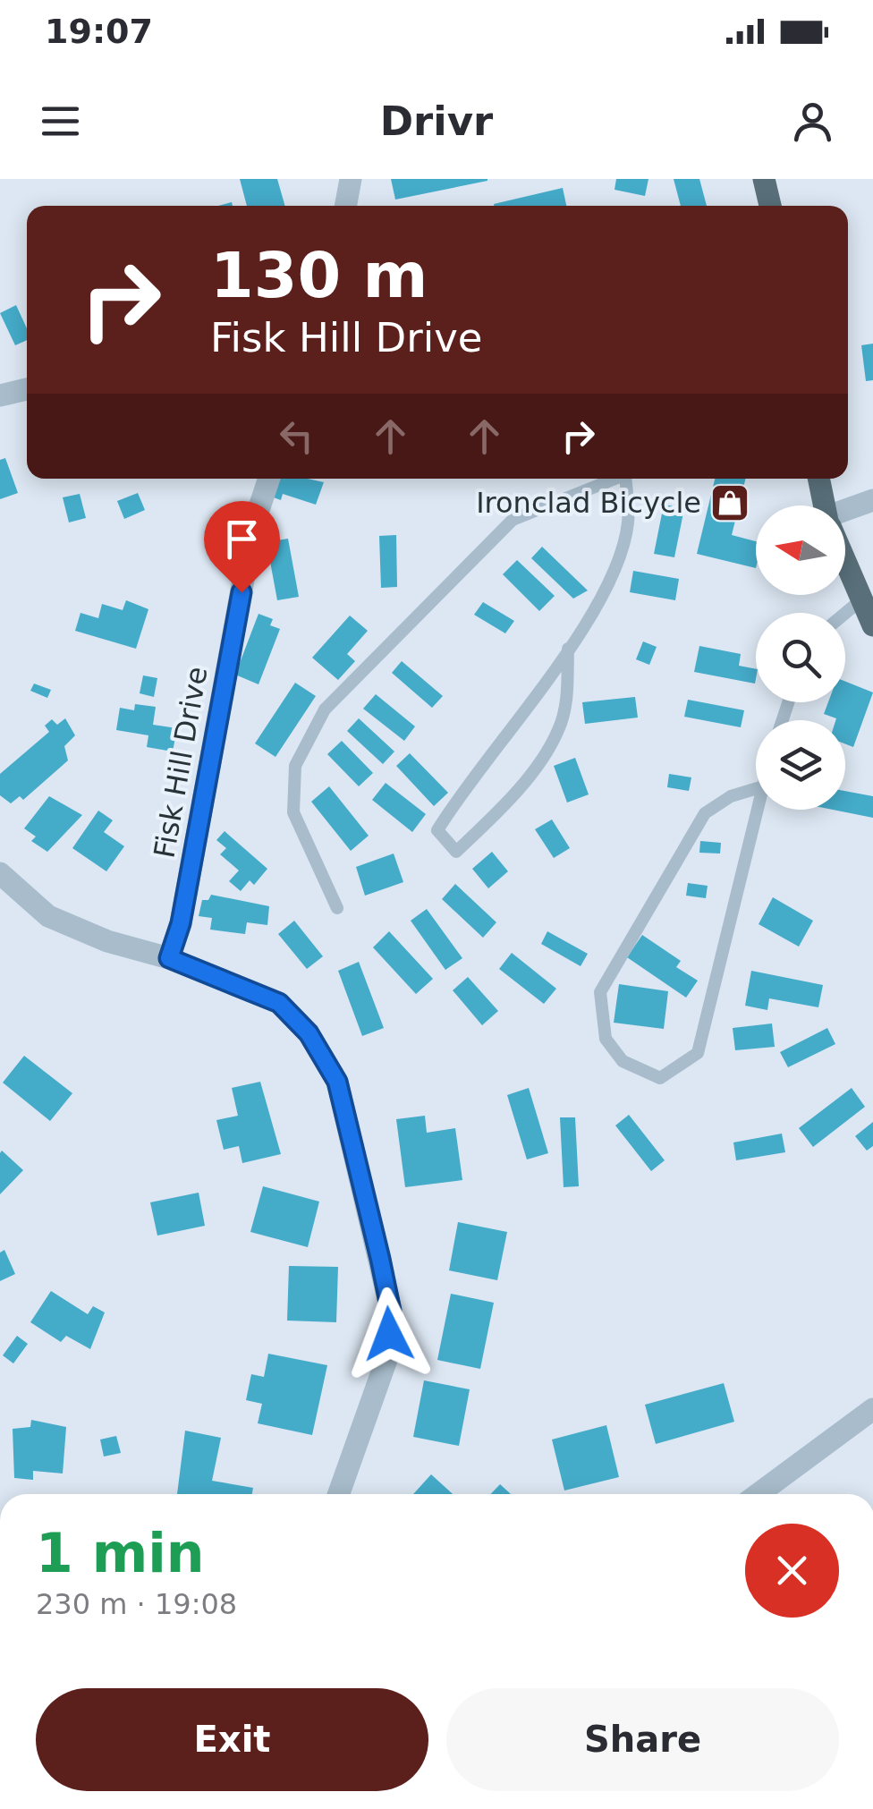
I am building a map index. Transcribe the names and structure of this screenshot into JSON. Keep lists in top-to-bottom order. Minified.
{"streets":{"street":["Fisk Hill Drive"]},"places":{"shop":["Ironclad Bicycle"]},"north":"left","page":{"status":"19:07","header":"Drivr","turn":["130 m","Fisk Hill Drive"],"heading":["1 min","230 m · 19:08"],"buttons":["Exit","Share"]}}
